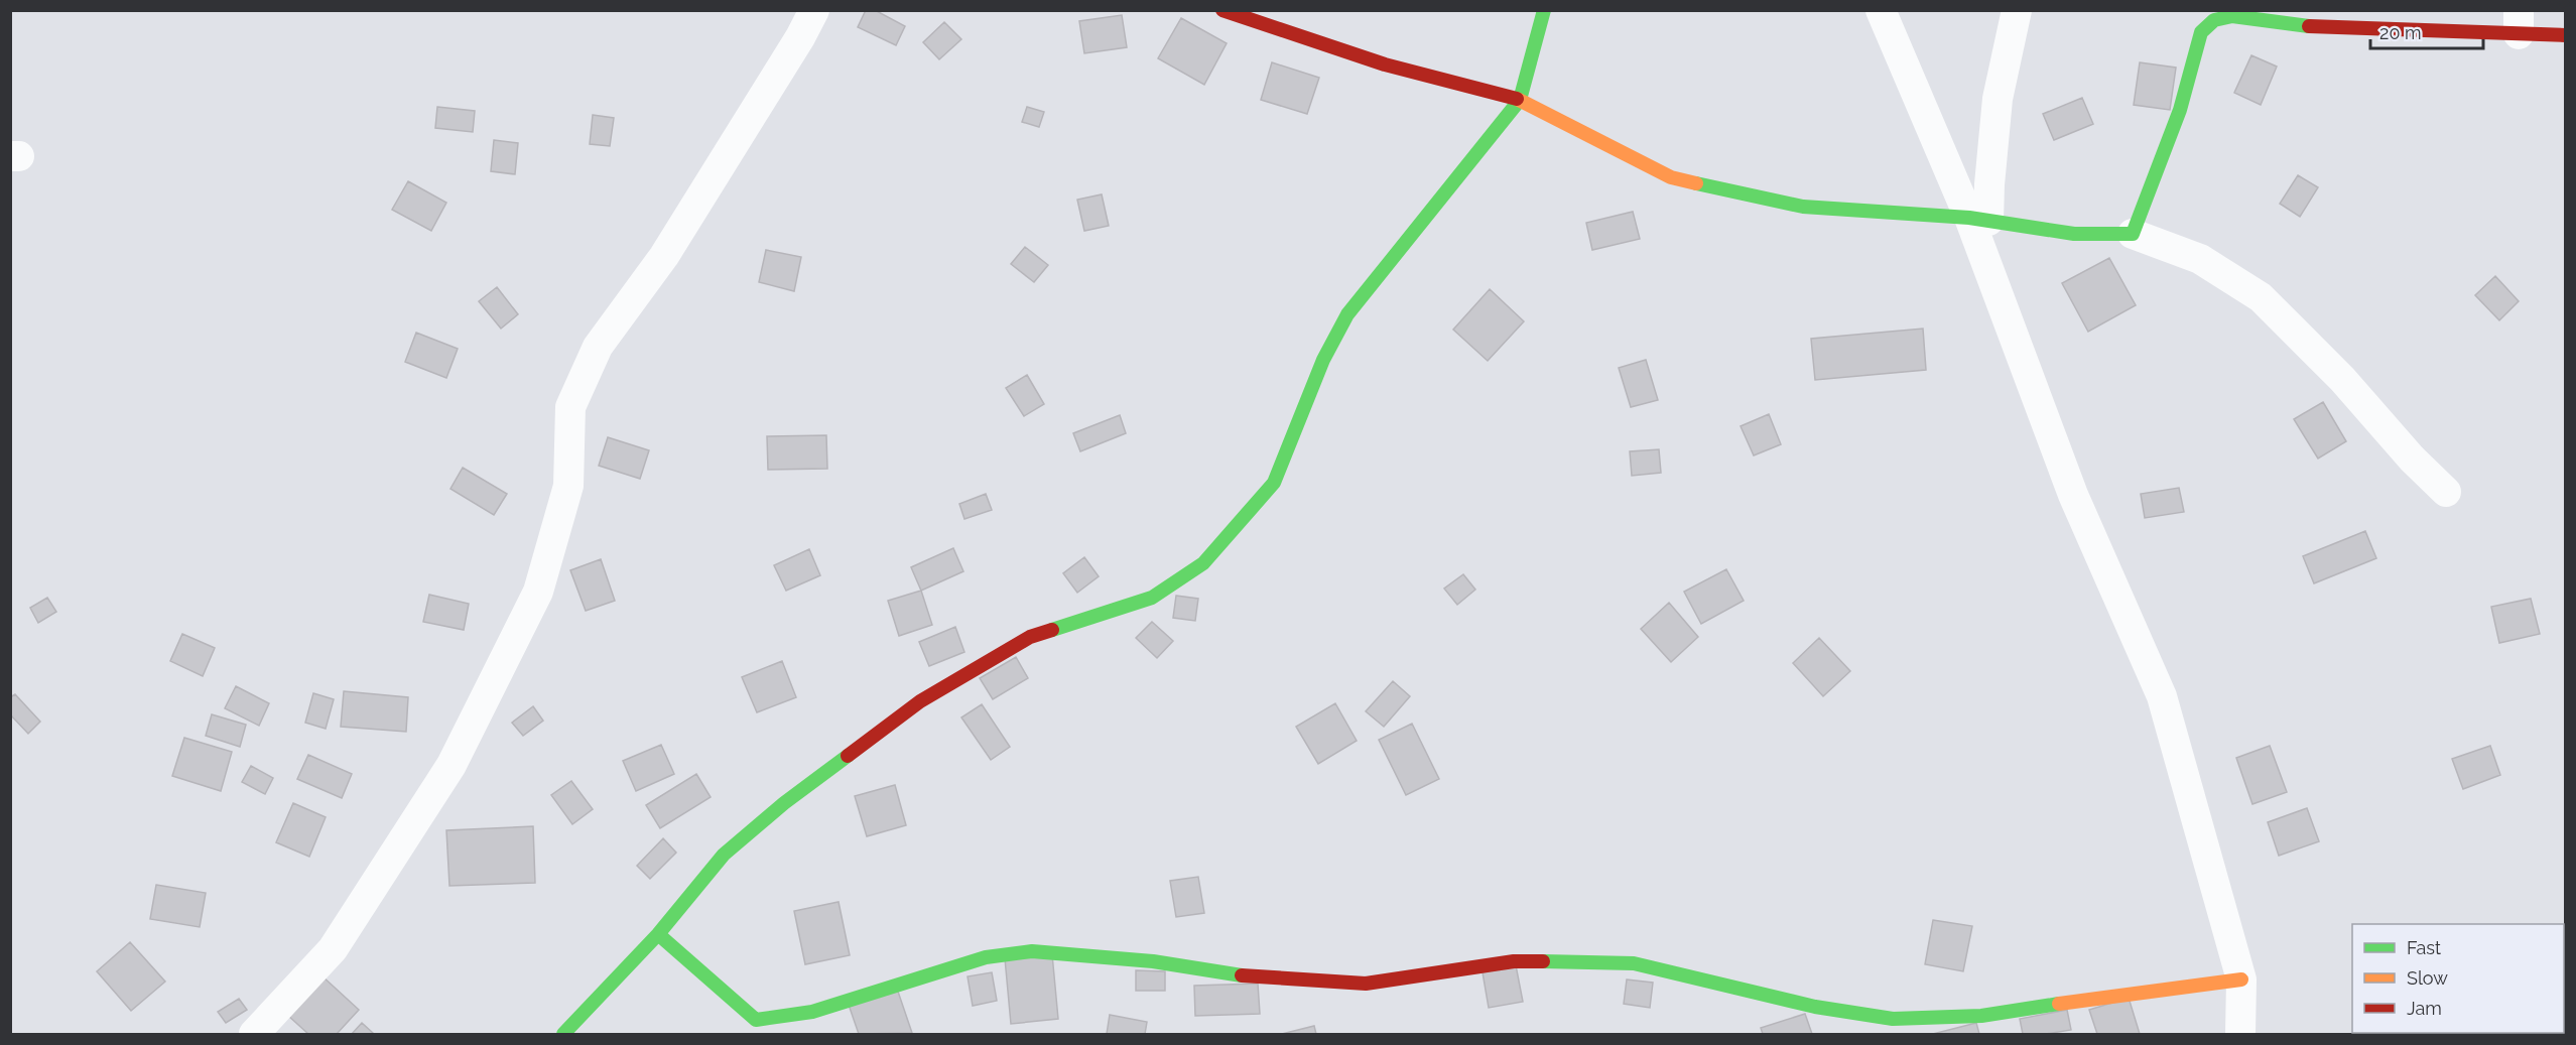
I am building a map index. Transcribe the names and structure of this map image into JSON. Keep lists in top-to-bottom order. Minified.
{"legend":["Fast","Slow","Jam"],"scale_bar":"20 m"}
